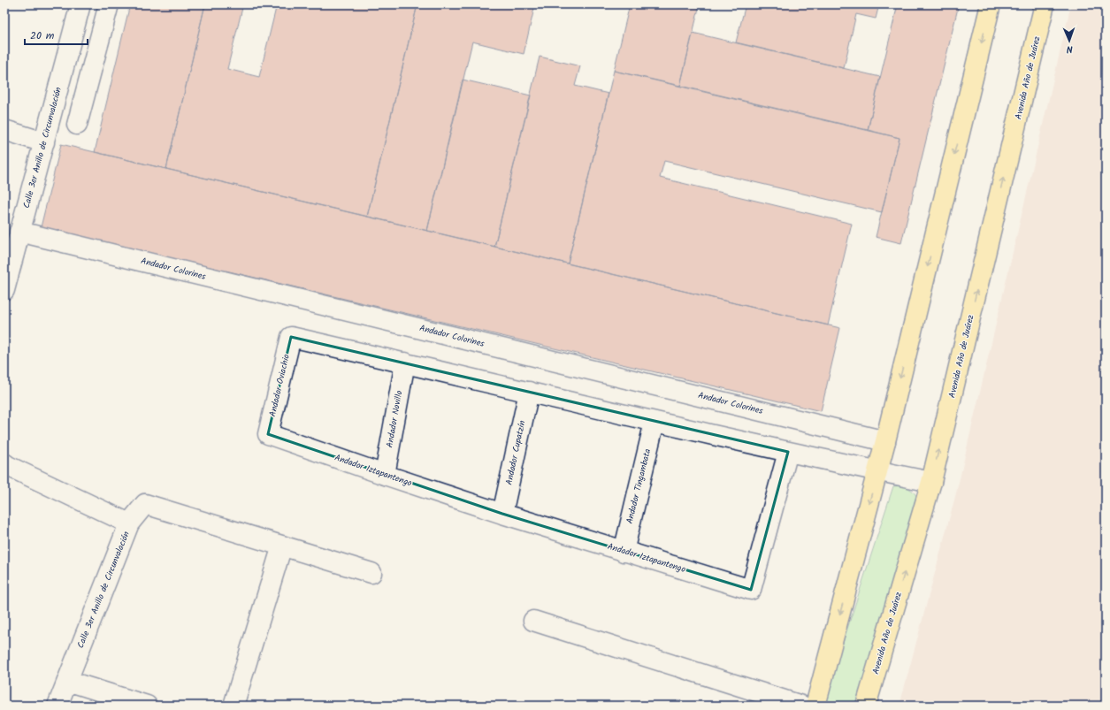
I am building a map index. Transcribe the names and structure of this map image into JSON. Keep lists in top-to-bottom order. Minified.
{"streets":{"main road":["Avenida Año de Juárez"],"street":["Calle 3er Anillo de Circunvalación","Andador Colorines","Andador Oviachio","Andador Novillo","Andador Cupatzín","Andador Iztapantengo","Andador Tingambata"]},"crossings":[["Calle 3er Anillo de Circunvalación","Andador Colorines"],["Andador Oviachio","Andador Novillo"],["Andador Oviachio","Andador Iztapantengo"],["Andador Novillo","Andador Iztapantengo"],["Andador Cupatzín","Andador Iztapantengo"],["Andador Iztapantengo","Andador Tingambata"]],"scale_bar":"20 m","north":"bottom"}
